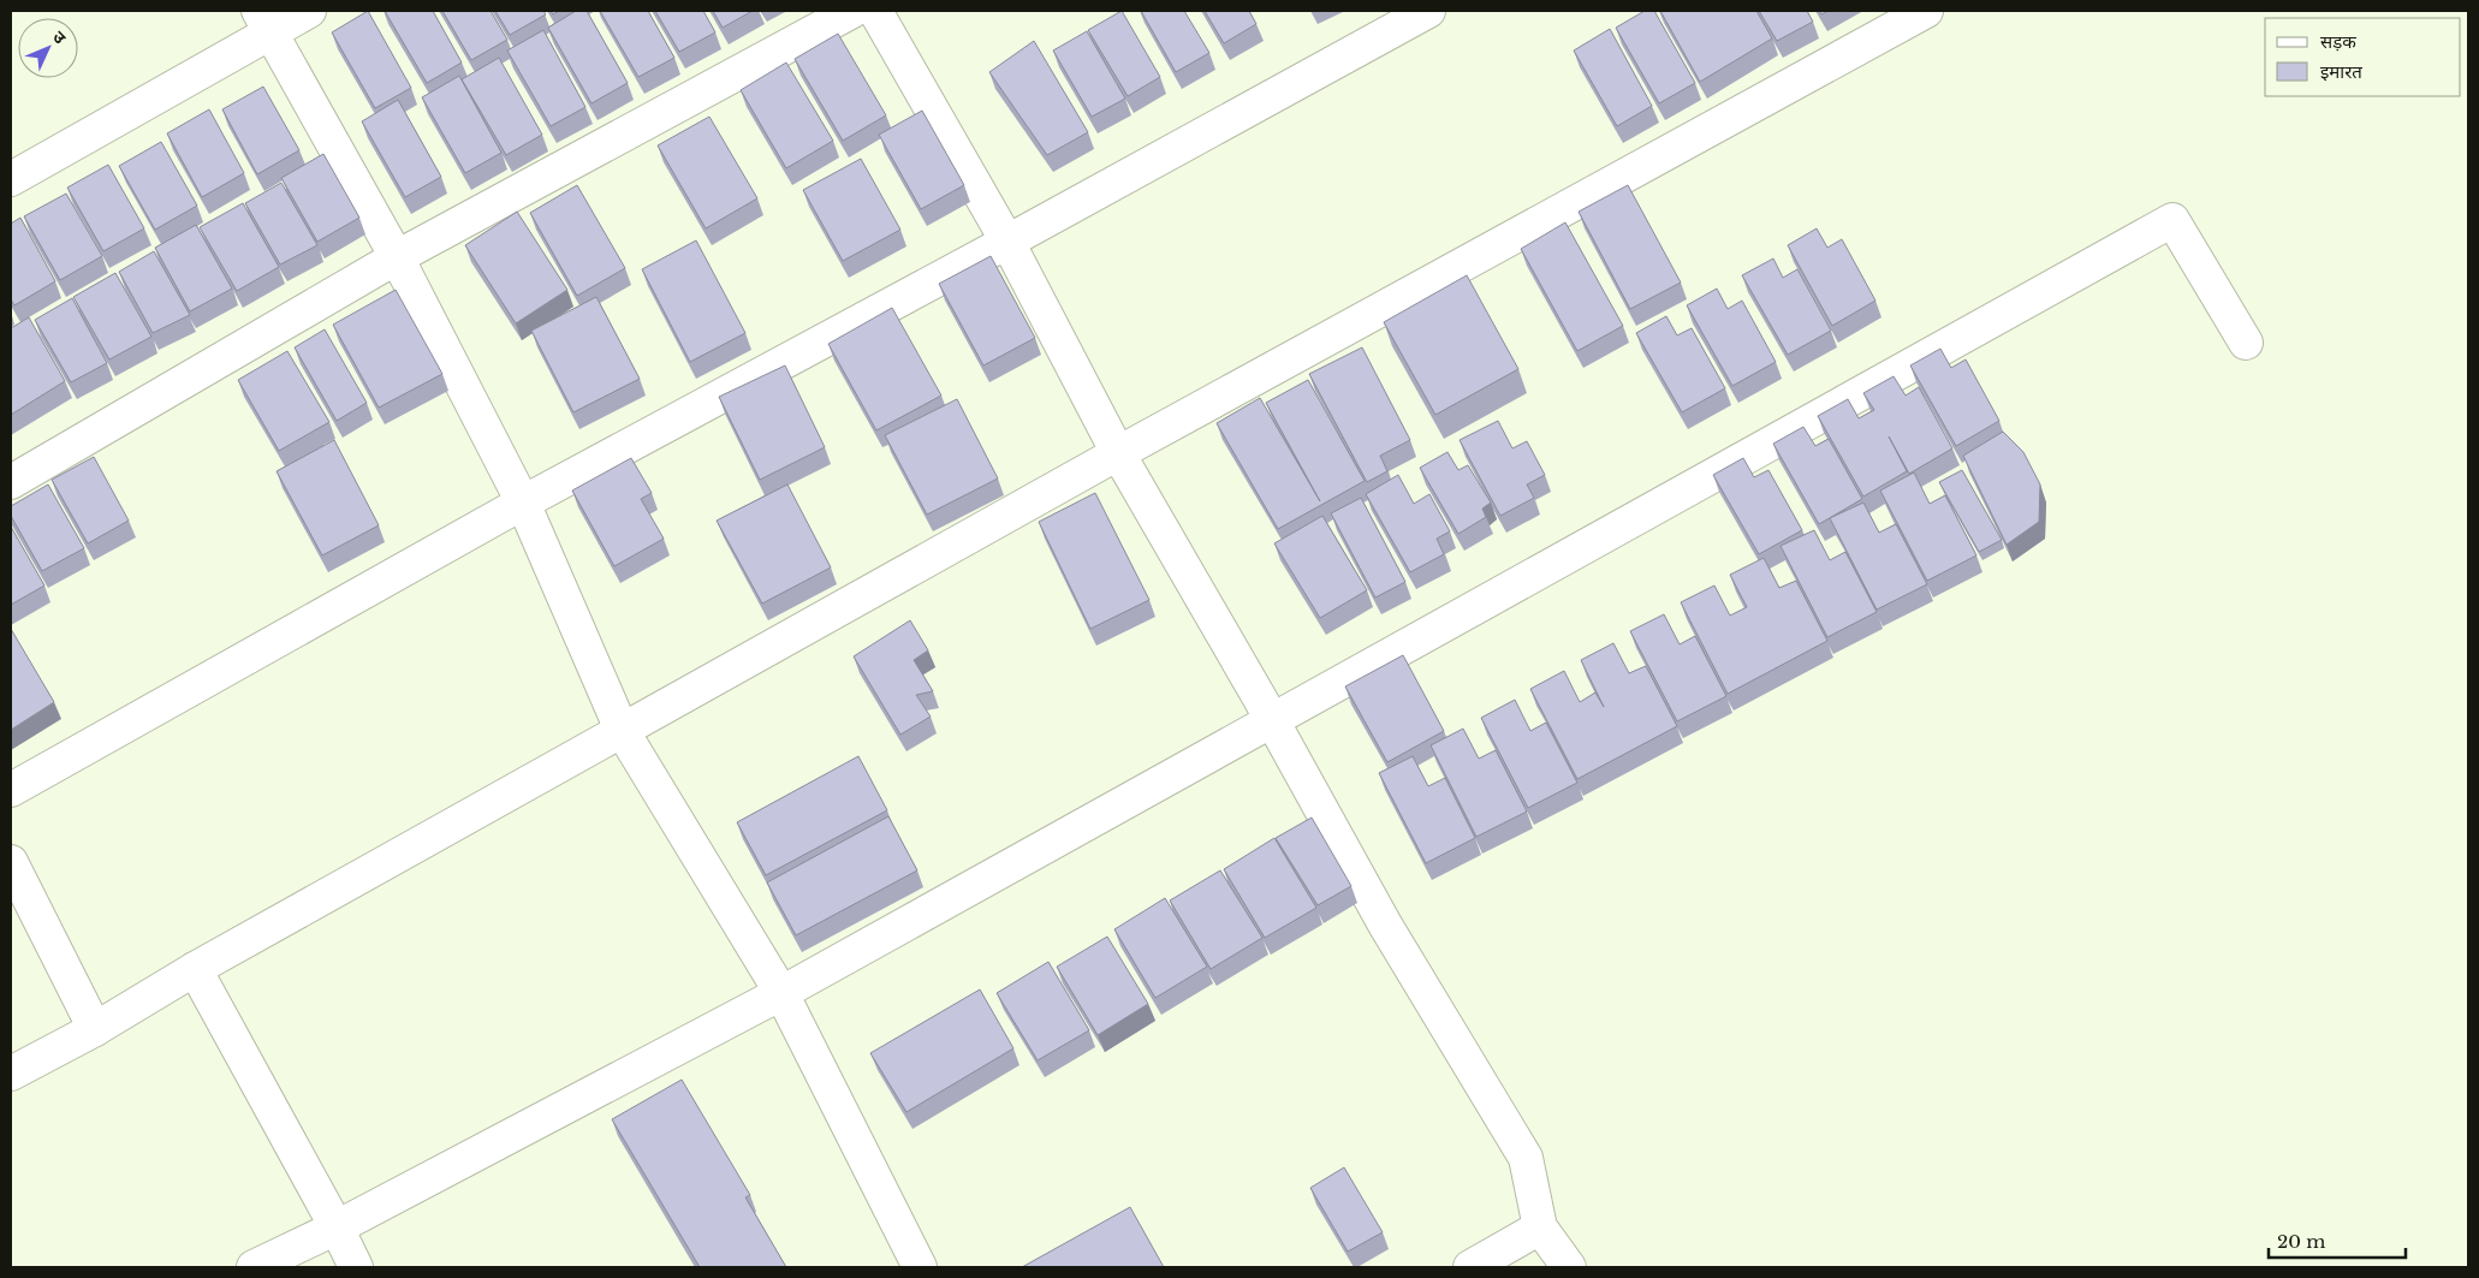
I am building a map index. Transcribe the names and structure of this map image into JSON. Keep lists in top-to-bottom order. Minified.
{"legend":["सड़क","इमारत"],"scale_bar":"20 m","north":"top right"}
